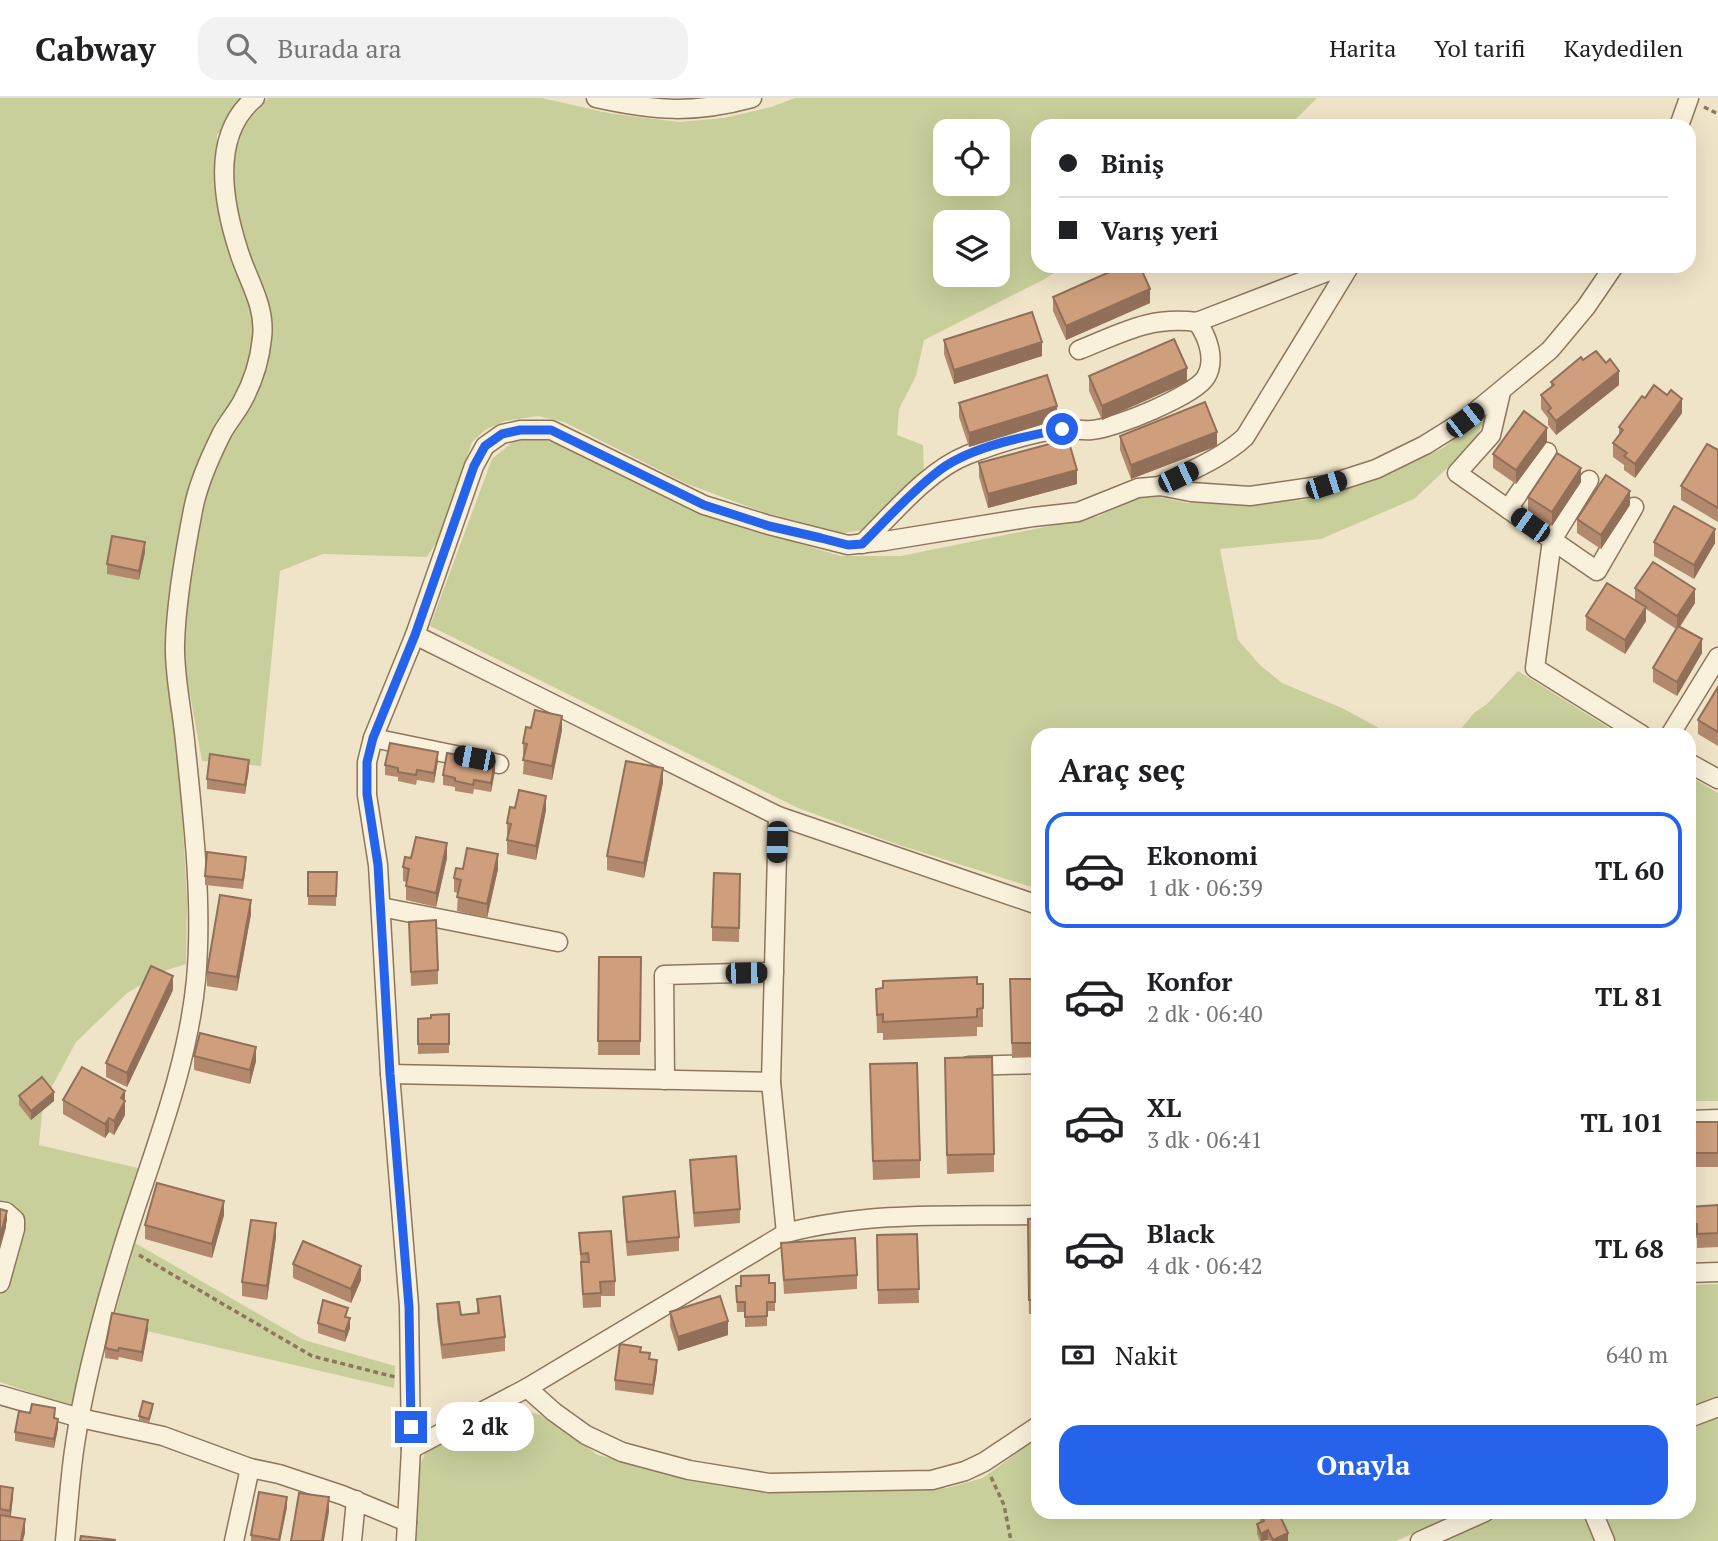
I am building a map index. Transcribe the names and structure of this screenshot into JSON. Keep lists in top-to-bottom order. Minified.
{"page":{"header":"Cabway","search":"Burada ara","nav":["Harita","Yol tarifi","Kaydedilen"],"banner":["Biniş","Varış yeri"],"heading":"Araç seç","list":[{"name":"Ekonomi","note":"1 dk · 06:39","value":"TL 60"},{"name":"Konfor","note":"2 dk · 06:40","value":"TL 81"},{"name":"XL","note":"3 dk · 06:41","value":"TL 101"},{"name":"Black","note":"4 dk · 06:42","value":"TL 68"}],"pay":["Nakit","640 m"],"bubble":"2 dk","buttons":"Onayla"}}
